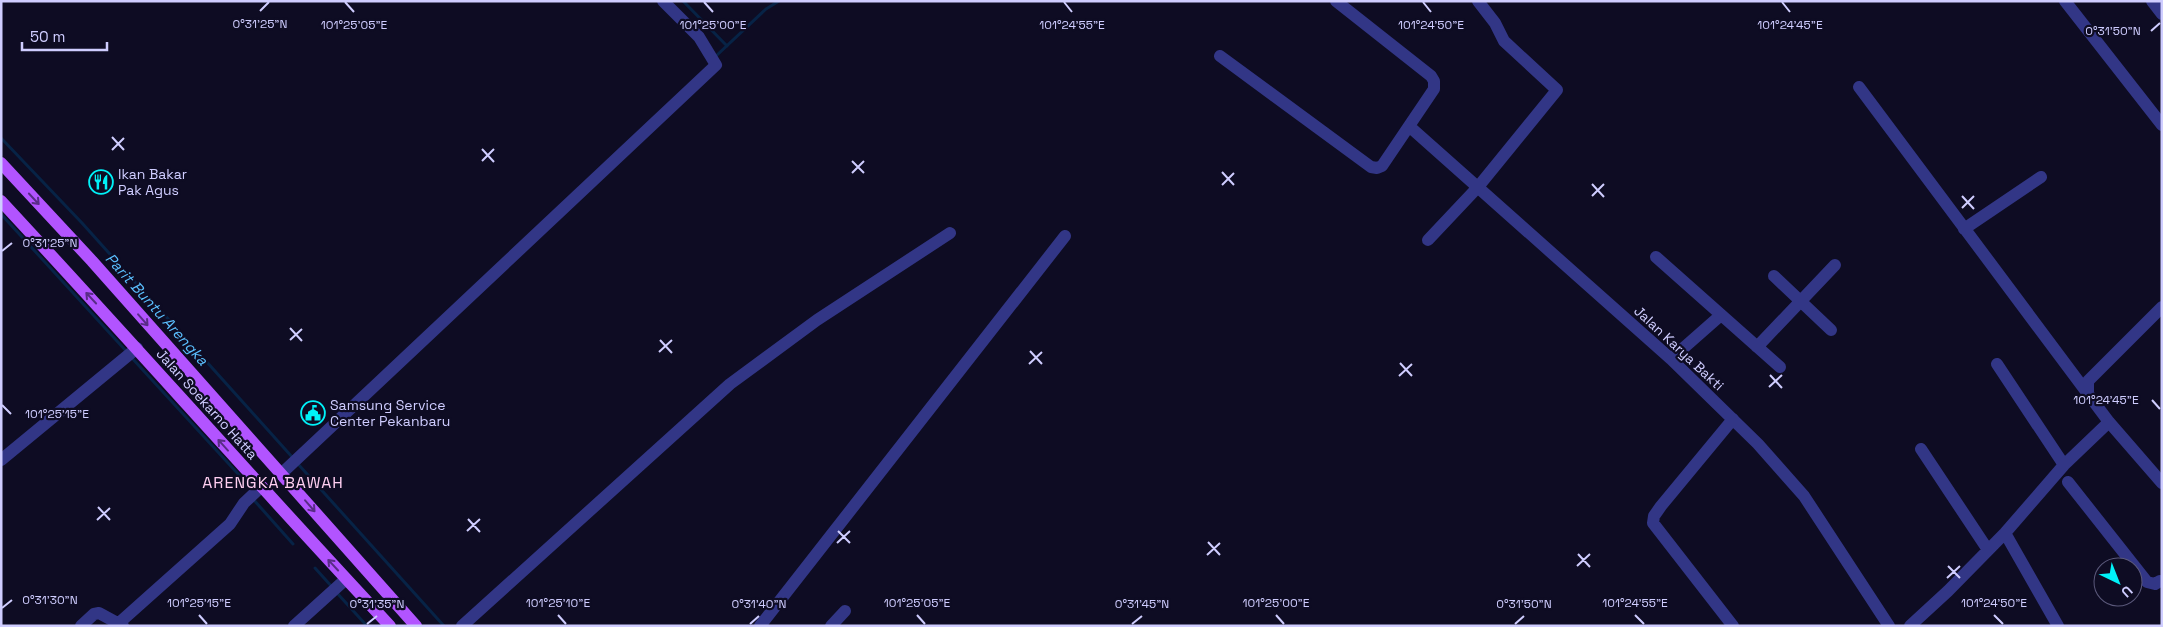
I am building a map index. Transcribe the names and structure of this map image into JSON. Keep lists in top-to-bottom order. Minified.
{"streets":{"main road":["Jalan Soekarno Hatta"],"street":["Jalan Karya Bakti"]},"districts":["ARENGKA BAWAH"],"water":["Parit Buntu Arengka"],"places":{"restaurant":["Ikan Bakar Pak Agus"],"public building":["Samsung Service Center Pekanbaru"]},"scale_bar":"50 m","north":"bottom right","coordinates":["0°31'25\"N","101°25'05\"E","101°25'00\"E","101°24'55\"E","101°24'50\"E","101°24'45\"E","0°31'50\"N","101°25'15\"E","0°31'30\"N","101°25'10\"E","0°31'35\"N","0°31'40\"N","0°31'45\"N"]}
